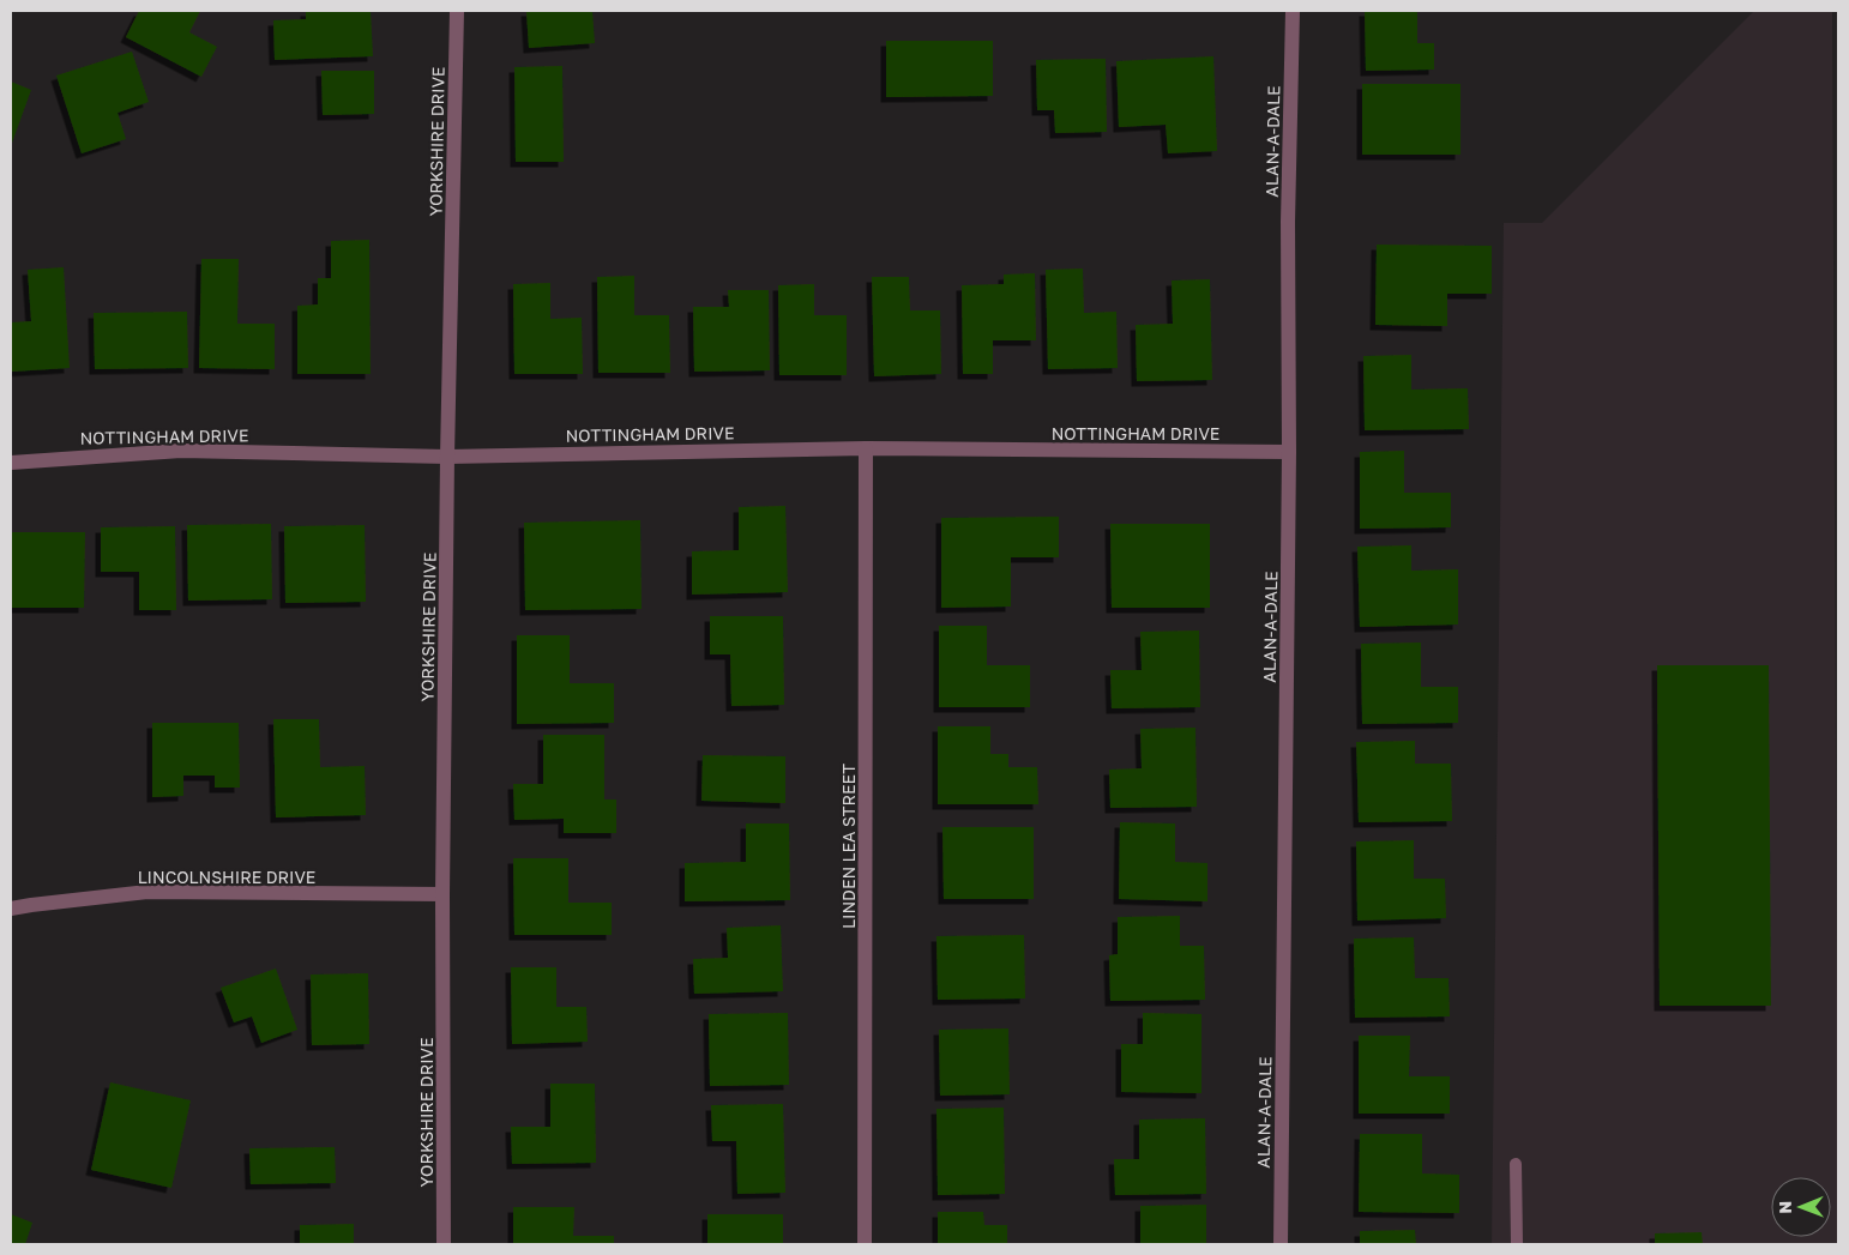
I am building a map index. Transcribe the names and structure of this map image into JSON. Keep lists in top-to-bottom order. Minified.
{"streets":{"street":["YORKSHIRE DRIVE","ALAN-A-DALE","NOTTINGHAM DRIVE","LINDEN LEA STREET","LINCOLNSHIRE DRIVE"]},"crossings":[["YORKSHIRE DRIVE","NOTTINGHAM DRIVE"],["YORKSHIRE DRIVE","LINCOLNSHIRE DRIVE"],["ALAN-A-DALE","NOTTINGHAM DRIVE"],["NOTTINGHAM DRIVE","LINDEN LEA STREET"]],"north":"left"}
